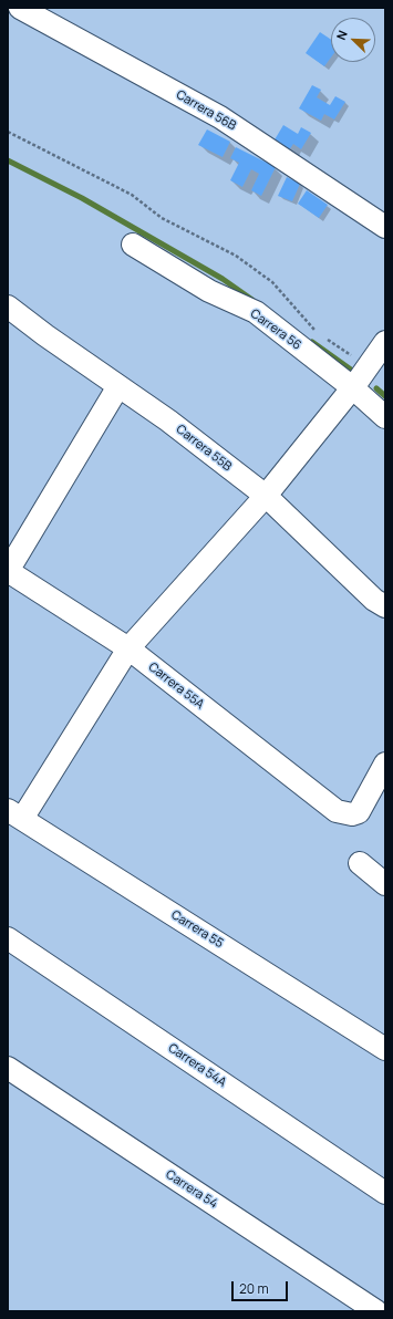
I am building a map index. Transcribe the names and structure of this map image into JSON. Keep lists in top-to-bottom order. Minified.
{"streets":{"street":["Carrera 56B","Carrera 56","Carrera 55B","Carrera 55A","Carrera 55","Carrera 54A","Carrera 54"]},"scale_bar":"20 m","north":"top left"}
